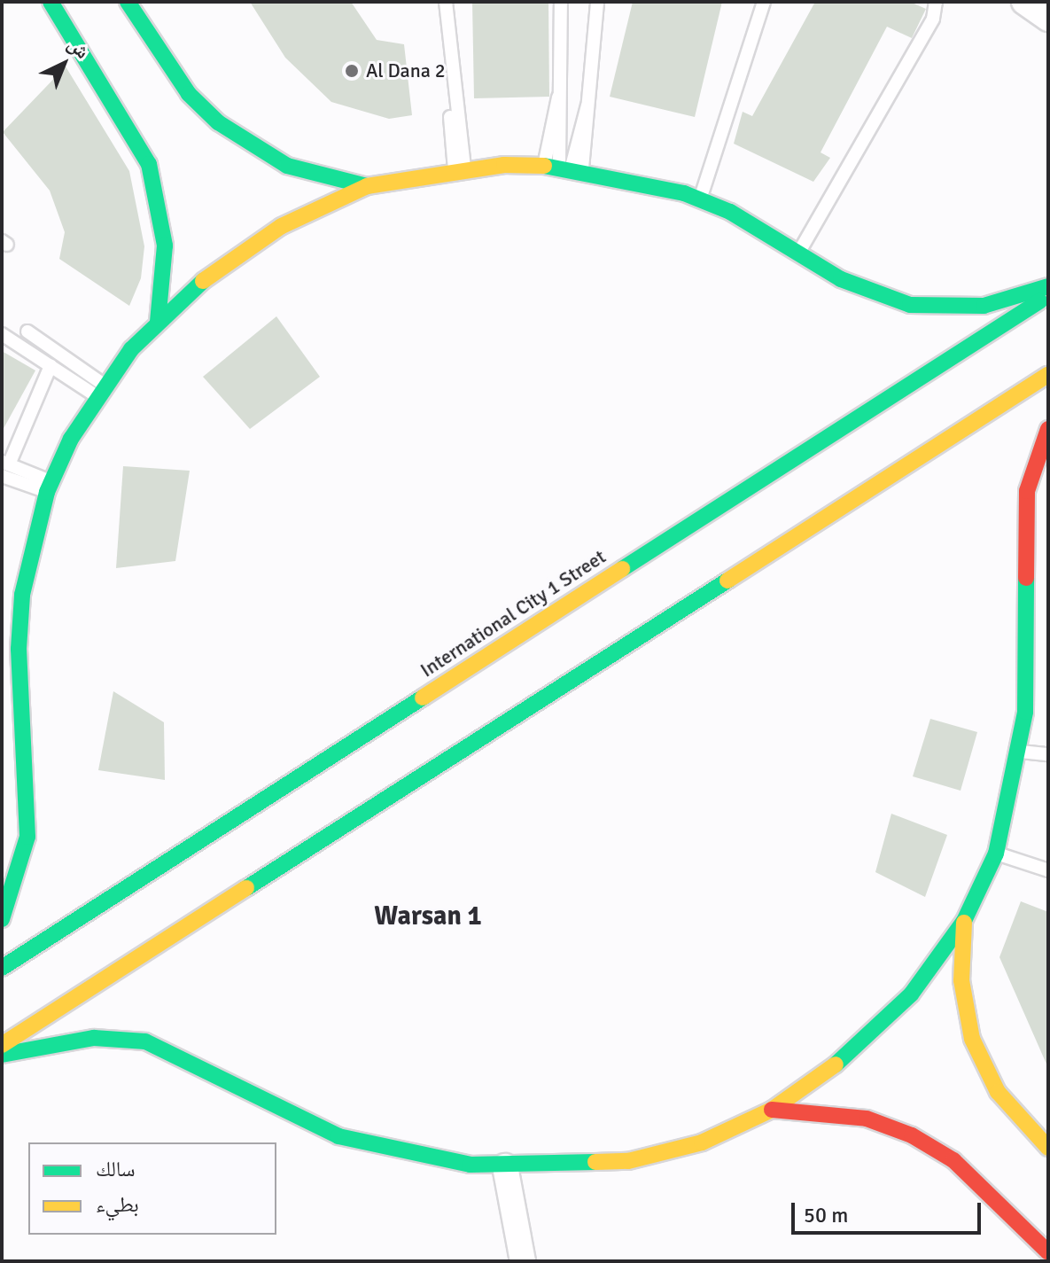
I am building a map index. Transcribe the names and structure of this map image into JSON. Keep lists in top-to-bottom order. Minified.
{"streets":{"street":["International City 1 Street"]},"districts":["Warsan 1"],"places":["Al Dana 2"],"legend":["سالك","بطيء"],"scale_bar":"50 m","north":"top right"}
